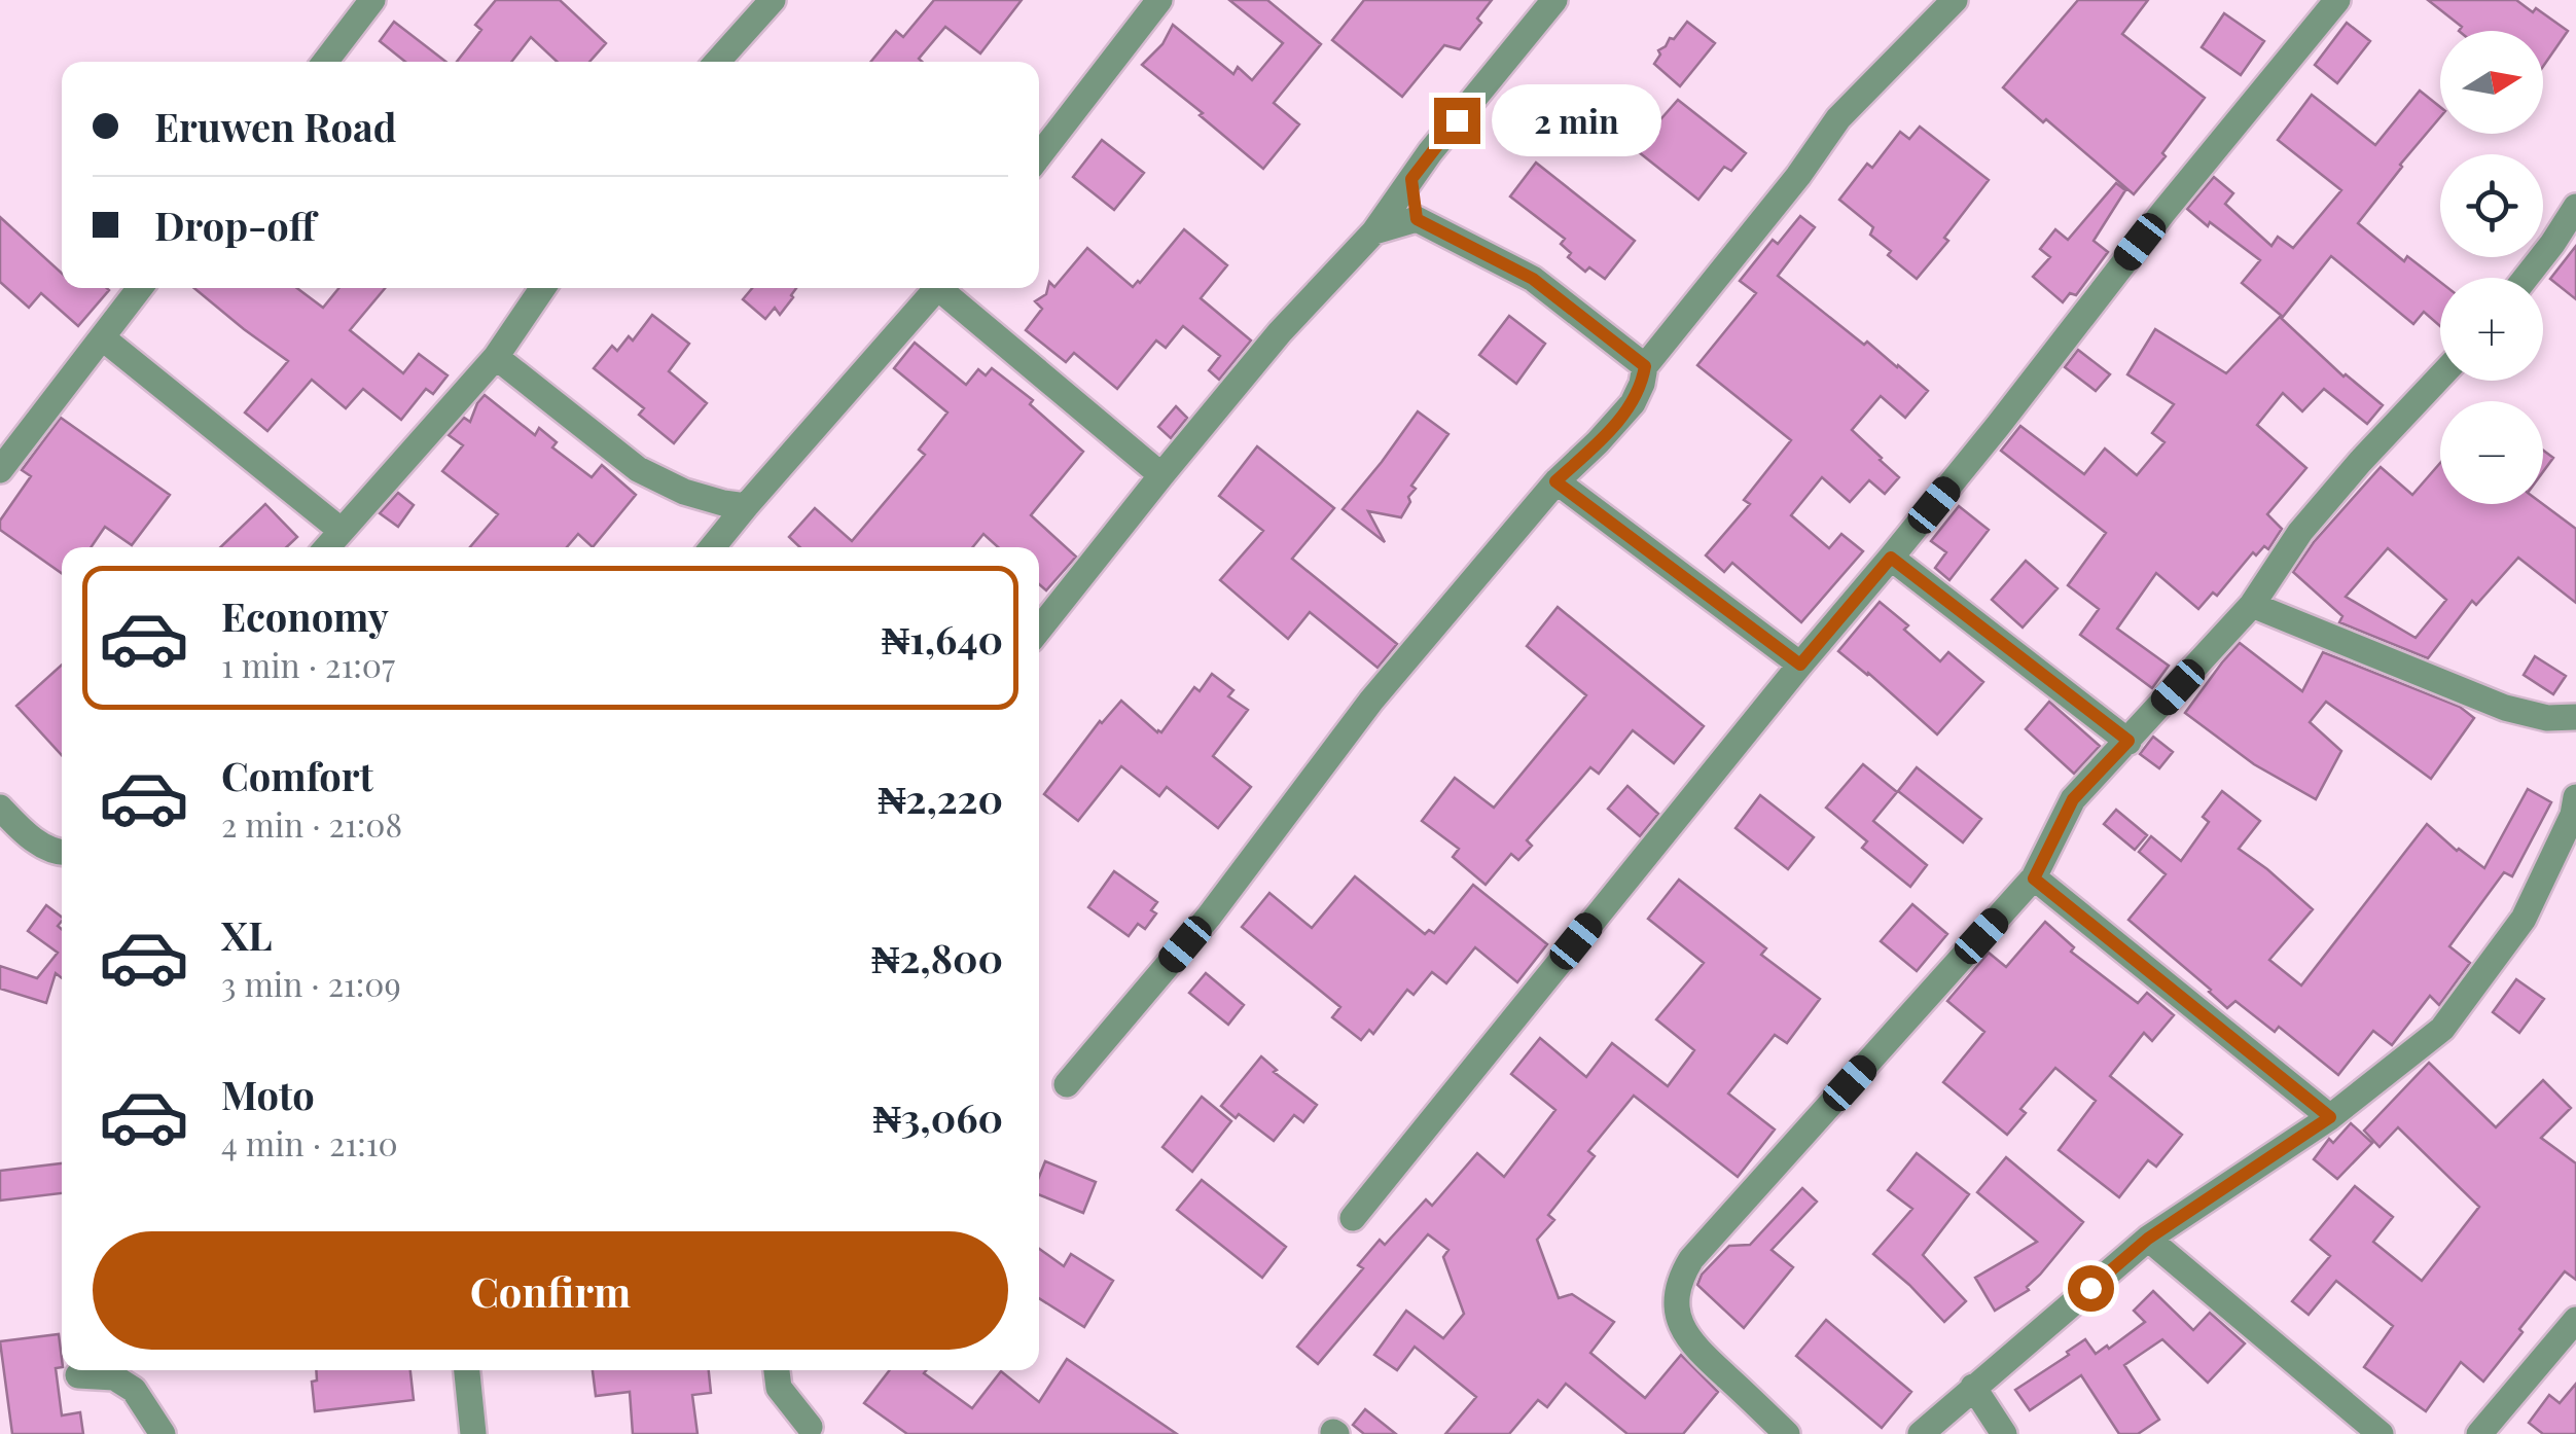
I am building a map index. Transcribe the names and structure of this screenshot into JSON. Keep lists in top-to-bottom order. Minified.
{"north":"right","page":{"map_buttons":["+","−"],"banner":["Eruwen Road","Drop-off"],"bubble":"2 min","list":[{"name":"Economy","note":"1 min · 21:07","value":"₦1,640"},{"name":"Comfort","note":"2 min · 21:08","value":"₦2,220"},{"name":"XL","note":"3 min · 21:09","value":"₦2,800"},{"name":"Moto","note":"4 min · 21:10","value":"₦3,060"}],"buttons":"Confirm"}}
